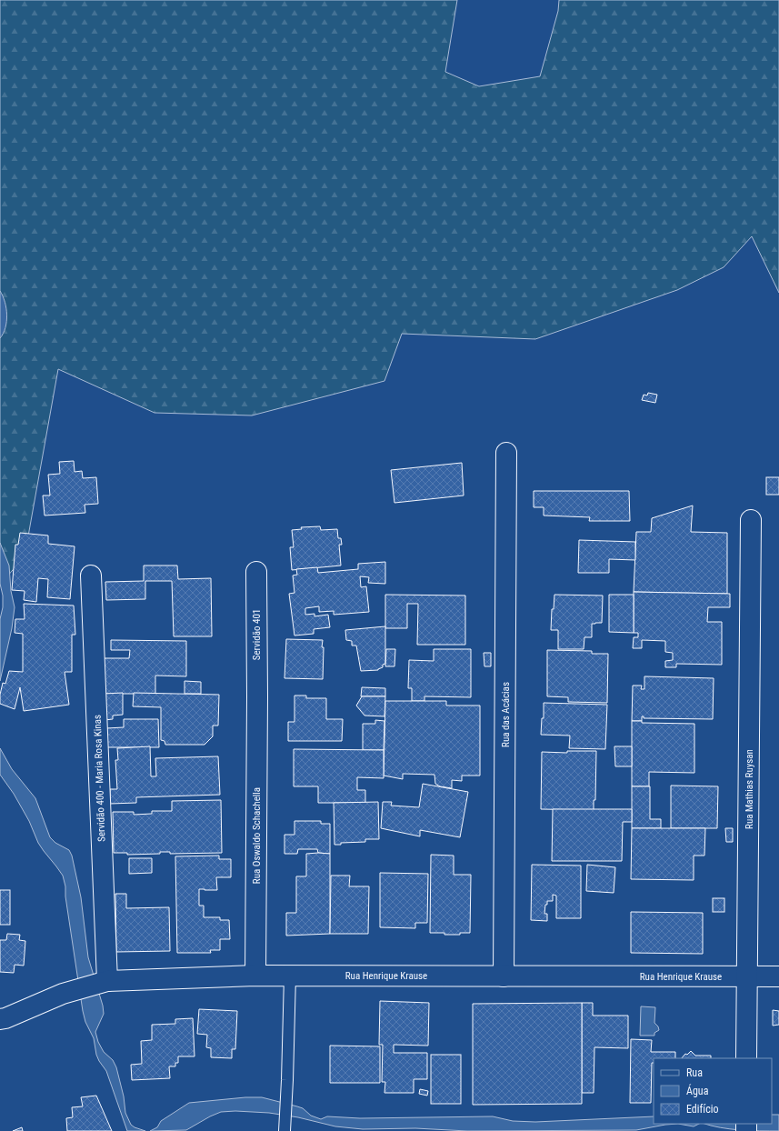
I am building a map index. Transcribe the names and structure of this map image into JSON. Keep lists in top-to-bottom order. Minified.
{"streets":{"street":["Servidão 401","Rua das Acácias","Servidão 400 - Maria Rosa Kinas","Rua Mathias Ruysan","Rua Oswaldo Schachella","Rua Henrique Krause"]},"crossings":[["Servidão 401","Rua Oswaldo Schachella"],["Rua das Acácias","Rua Henrique Krause"],["Servidão 400 - Maria Rosa Kinas","Rua Henrique Krause"],["Rua Mathias Ruysan","Rua Henrique Krause"],["Rua Oswaldo Schachella","Rua Henrique Krause"]],"legend":["Rua","Água","Edifício"]}
